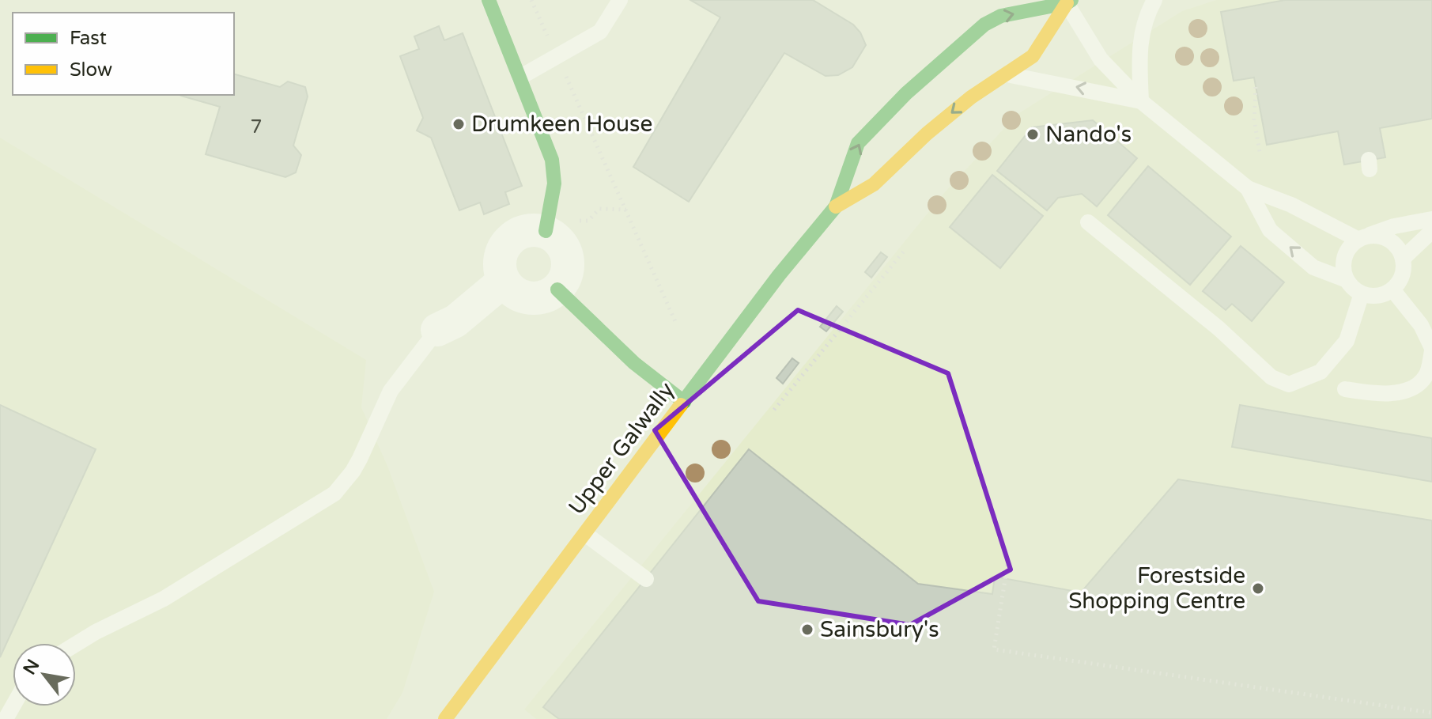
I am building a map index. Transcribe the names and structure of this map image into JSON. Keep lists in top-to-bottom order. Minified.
{"streets":{"street":["Upper Galwally"]},"places":["Drumkeen House","Nando's","Forestside Shopping Centre","Sainsbury's"],"house_numbers":["7"],"legend":["Fast","Slow"],"north":"top left"}
